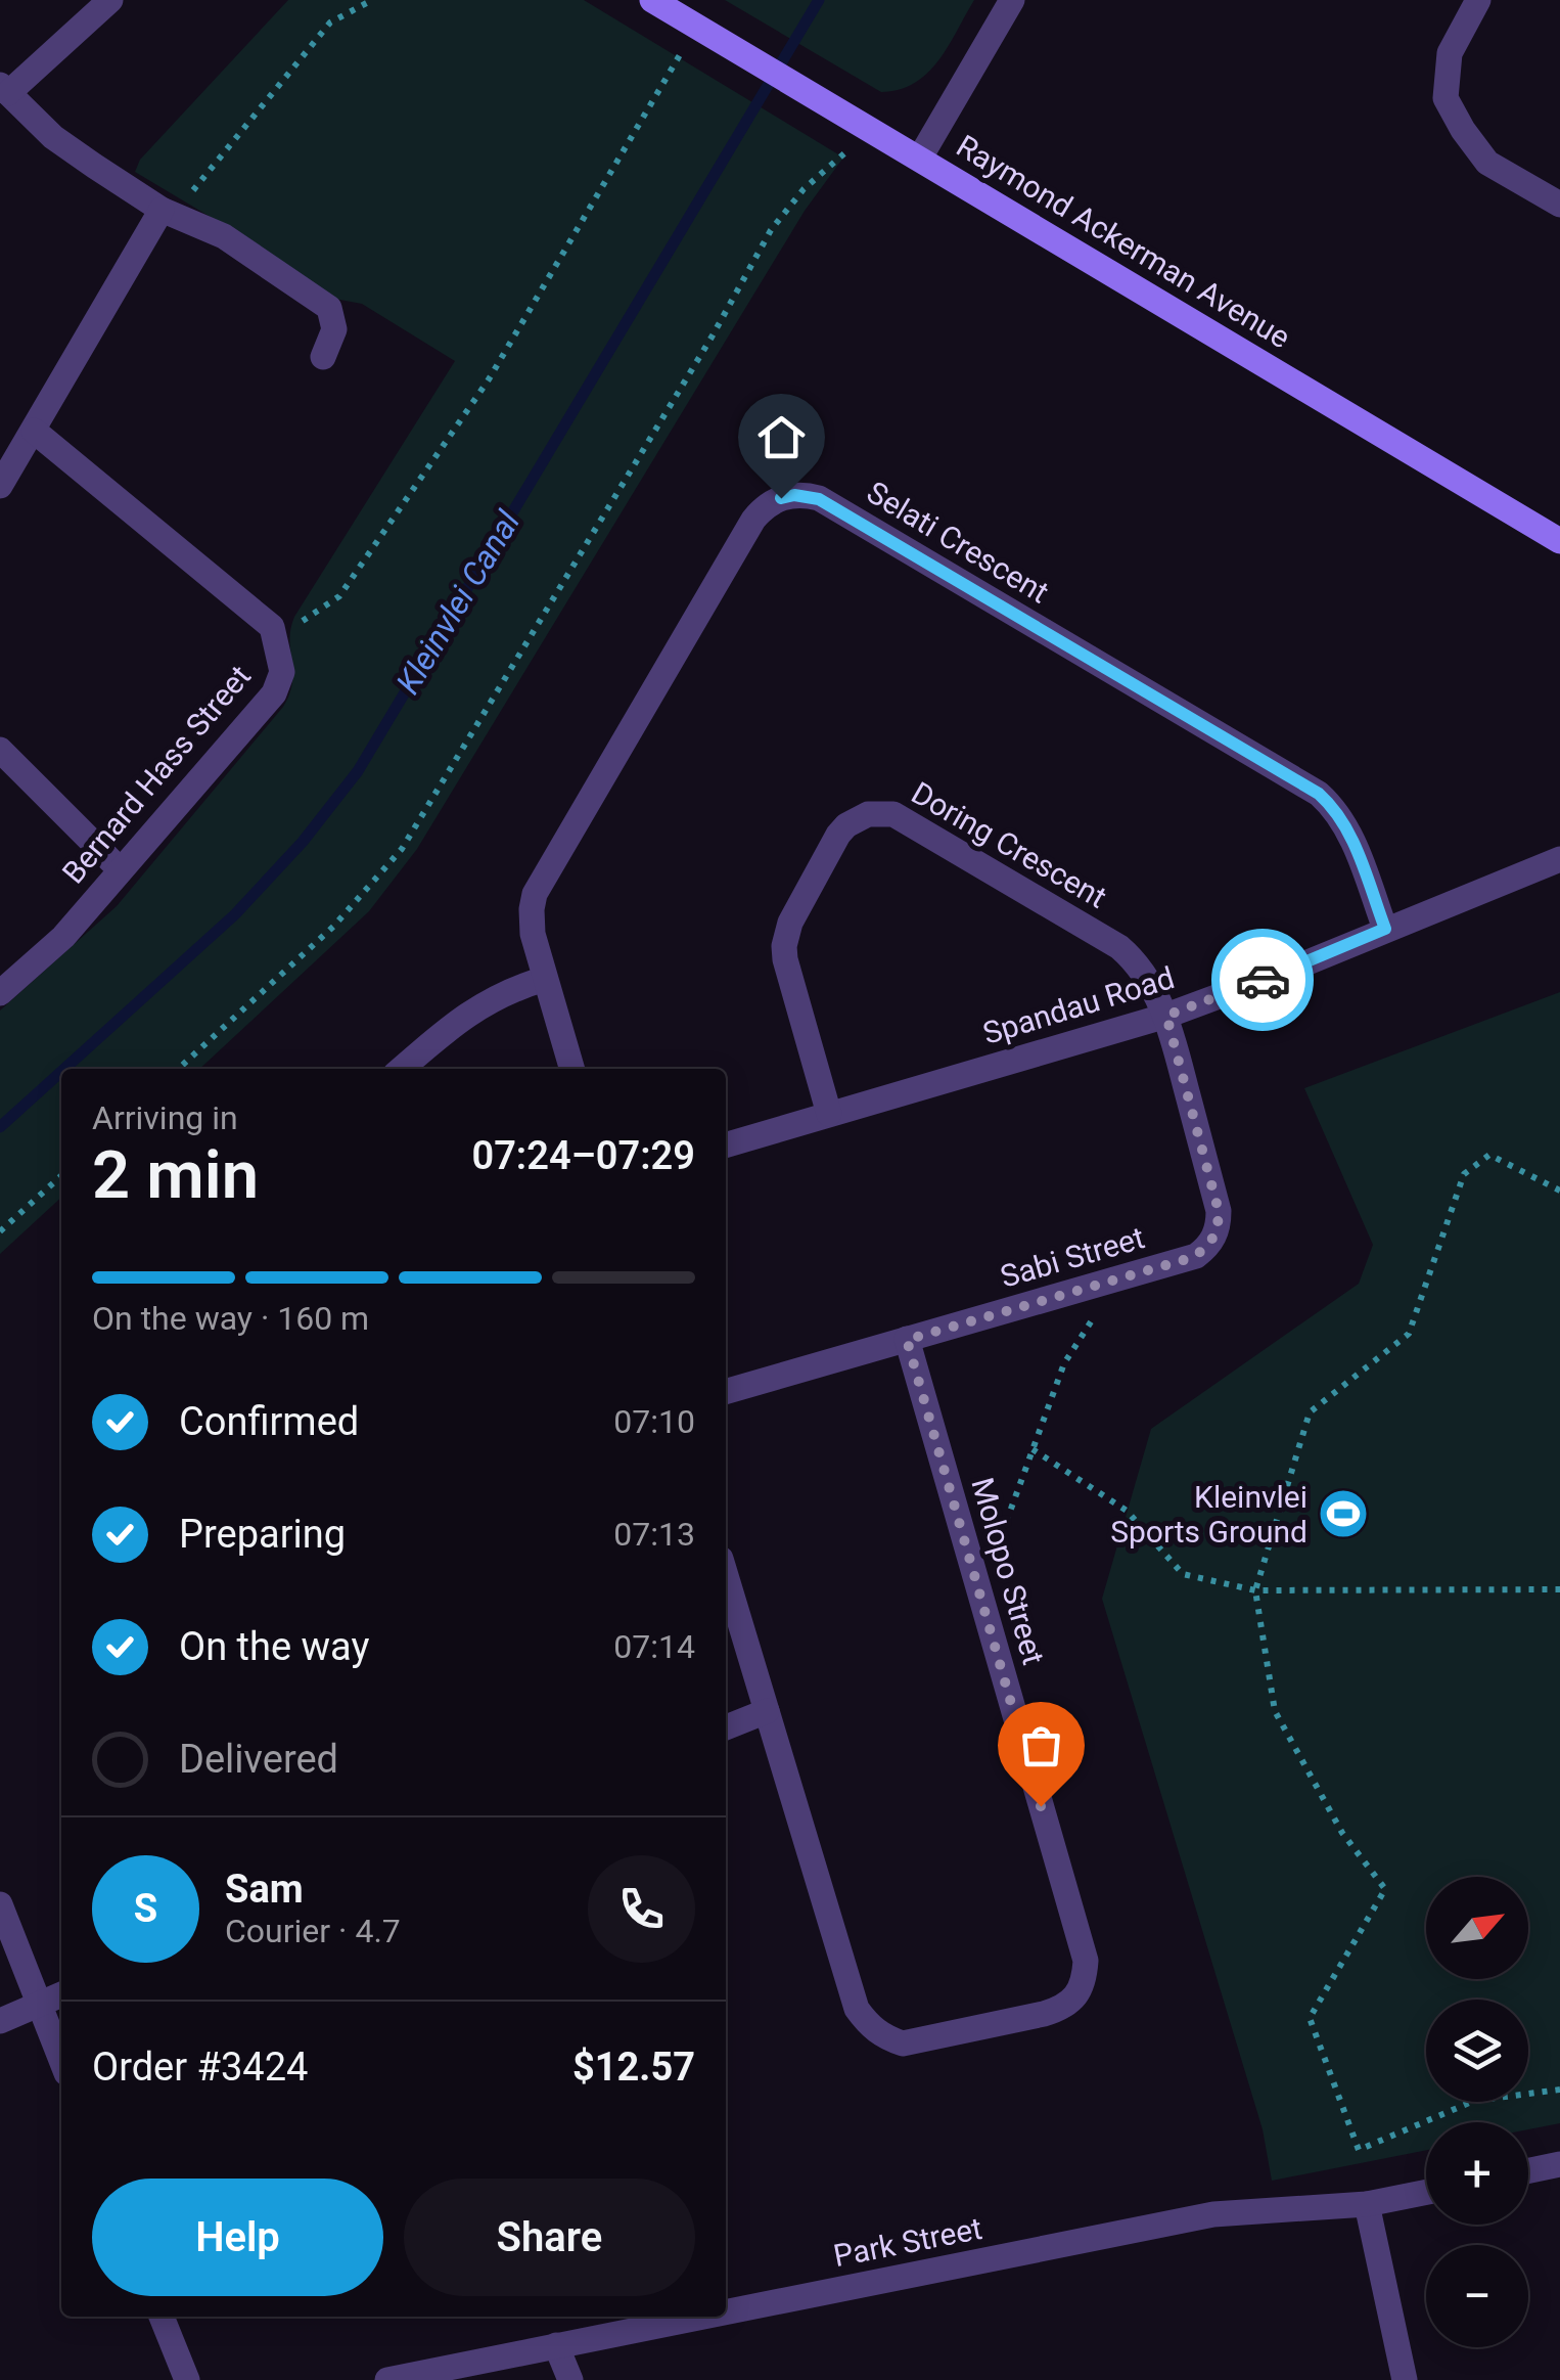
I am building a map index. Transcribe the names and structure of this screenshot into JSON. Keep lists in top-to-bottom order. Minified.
{"streets":{"street":["Raymond Ackerman Avenue","Selati Crescent","Bernard Hass Street","Doring Crescent","Spandau Road","Sabi Street","Molopo Street","Park Street"]},"crossings":[["Selati Crescent","Spandau Road"],["Doring Crescent","Spandau Road"],["Doring Crescent","Sabi Street"],["Spandau Road","Sabi Street"],["Sabi Street","Molopo Street"]],"water":["Kleinvlei Canal"],"places":{"sports":["Kleinvlei Sports Ground"]},"north":"top right","page":{"heading":["2 min","Arriving in","07:24–07:29"],"panel":["Sam","Courier · 4.7","Order #3424","$12.57"],"bar":"On the way · 160 m","list":[["Confirmed","07:10"],["Preparing","07:13"],["On the way","07:14"],"Delivered"],"round":"S","map_buttons":["+","−"],"buttons":["Help","Share"]}}
